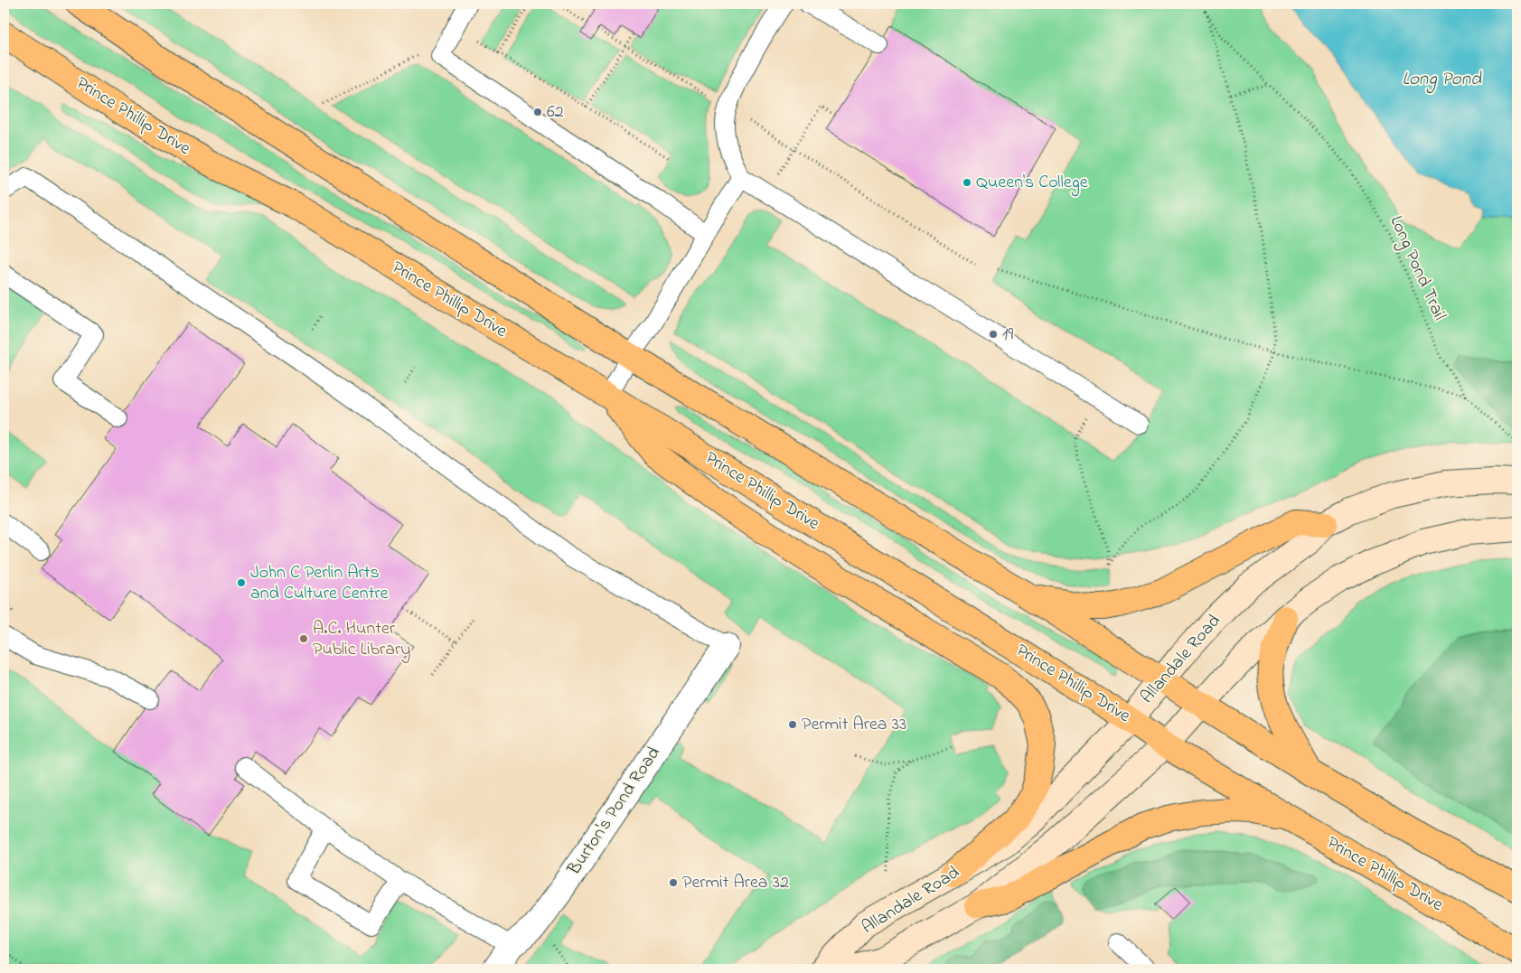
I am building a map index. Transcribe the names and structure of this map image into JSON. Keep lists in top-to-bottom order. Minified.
{"streets":{"main road":["Prince Phillip Drive","Allandale Road"],"street":["Burton's Pond Road"],"path":["Long Pond Trail"]},"crossings":[["Prince Phillip Drive","Allandale Road"]],"water":["Long Pond"],"places":["62","Queen's College","19","John C Perlin Arts and Culture Centre","A.C. Hunter Public Library","Permit Area 33","Permit Area 32"]}
